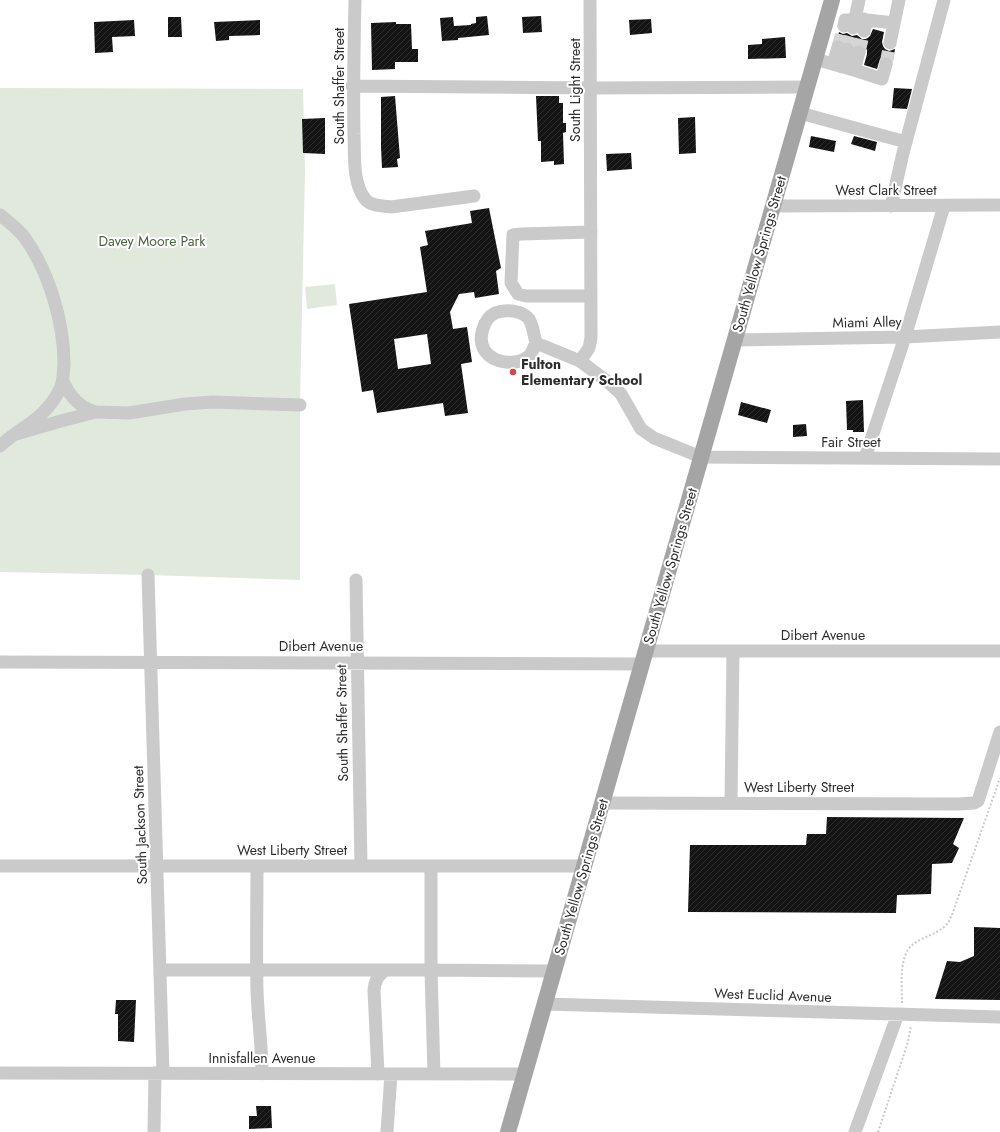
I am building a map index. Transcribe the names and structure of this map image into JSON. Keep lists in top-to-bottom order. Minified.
{"streets":{"main road":["South Yellow Springs Street"],"street":["South Shaffer Street","South Light Street","West Clark Street","Miami Alley","Fair Street","Dibert Avenue","West Liberty Street","South Jackson Street","West Euclid Avenue","Innisfallen Avenue"]},"crossings":[["South Shaffer Street","Dibert Avenue"],["South Shaffer Street","West Liberty Street"],["West Clark Street","South Yellow Springs Street"],["South Yellow Springs Street","Miami Alley"],["South Yellow Springs Street","Fair Street"],["South Yellow Springs Street","Dibert Avenue"],["South Yellow Springs Street","West Liberty Street"],["South Yellow Springs Street","West Euclid Avenue"],["South Yellow Springs Street","Innisfallen Avenue"],["Dibert Avenue","South Jackson Street"],["West Liberty Street","South Jackson Street"],["South Jackson Street","Innisfallen Avenue"]],"parks":["Davey Moore Park"],"places":["Fulton Elementary School"]}
